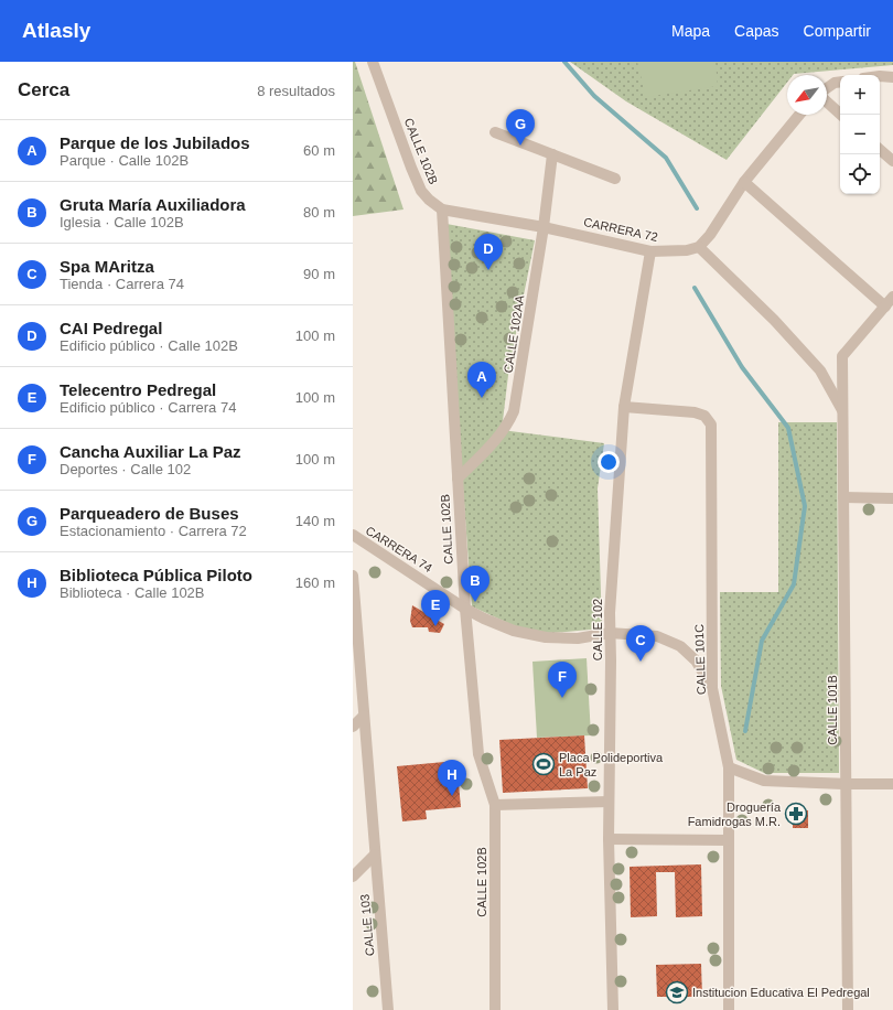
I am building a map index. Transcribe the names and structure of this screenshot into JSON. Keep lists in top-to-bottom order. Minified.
{"streets":{"street":["CALLE 102B","CARRERA 72","CALLE 102AA","CARRERA 74","CALLE 102","CALLE 101C","CALLE 101B","CALLE 103"]},"crossings":[["CALLE 102B","CARRERA 72"],["CALLE 102B","CALLE 102AA"],["CALLE 102B","CARRERA 74"],["CARRERA 72","CALLE 102AA"],["CARRERA 72","CALLE 102"],["CARRERA 72","CALLE 101B"],["CARRERA 74","CALLE 102"],["CARRERA 74","CALLE 101C"],["CALLE 102","CALLE 101C"]],"places":{"sports":["Placa Polideportiva La Paz"],"pharmacy":["Droguería Famidrogas M.R."],"school or university":["Institucion Educativa El Pedregal"]},"north":"bottom left","page":{"header":"Atlasly","nav":["Mapa","Capas","Compartir"],"heading":["Cerca","8 resultados"],"map_buttons":["+","−"],"pins":["G","D","A","B","E","C","F","H"],"list":[{"mark":"A","name":"Parque de los Jubilados","note":"Parque · Calle 102B","value":"60 m"},{"mark":"B","name":"Gruta María Auxiliadora","note":"Iglesia · Calle 102B","value":"80 m"},{"mark":"C","name":"Spa MAritza","note":"Tienda · Carrera 74","value":"90 m"},{"mark":"D","name":"CAI Pedregal","note":"Edificio público · Calle 102B","value":"100 m"},{"mark":"E","name":"Telecentro Pedregal","note":"Edificio público · Carrera 74","value":"100 m"},{"mark":"F","name":"Cancha Auxiliar La Paz","note":"Deportes · Calle 102","value":"100 m"},{"mark":"G","name":"Parqueadero de Buses","note":"Estacionamiento · Carrera 72","value":"140 m"},{"mark":"H","name":"Biblioteca Pública Piloto","note":"Biblioteca · Calle 102B","value":"160 m"}]}}
